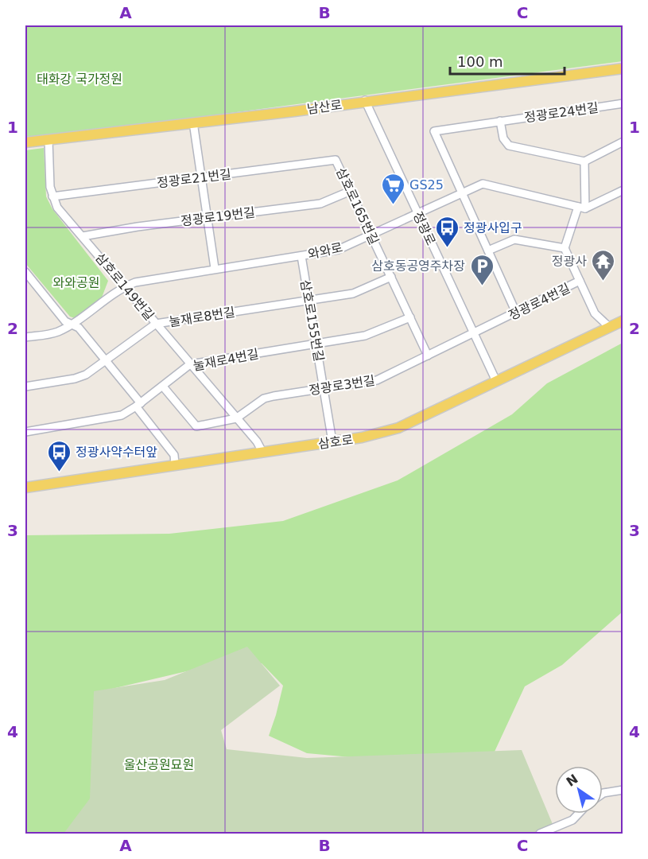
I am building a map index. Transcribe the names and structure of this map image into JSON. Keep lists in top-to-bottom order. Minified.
{"streets":{"main road":["남산로","삼호로"],"street":["정광로24번길","정광로21번길","삼호로165번길","정광로19번길","정광로","와와로","삼호로149번길","정광로4번길","눌재로8번길","삼호로155번길","눌재로4번길","정광로3번길"]},"crossings":[["남산로","정광로"],["남산로","삼호로149번길"],["정광로24번길","와와로"],["정광로21번길","삼호로165번길"],["정광로21번길","삼호로149번길"],["삼호로165번길","정광로19번길"],["삼호로165번길","와와로"],["삼호로165번길","눌재로8번길"],["삼호로165번길","눌재로4번길"],["삼호로165번길","정광로3번길"],["정광로19번길","삼호로149번길"],["정광로","와와로"],["정광로","정광로4번길"],["정광로","정광로3번길"],["정광로","삼호로"],["와와로","삼호로149번길"],["와와로","삼호로155번길"],["삼호로149번길","눌재로8번길"],["삼호로149번길","눌재로4번길"],["삼호로149번길","정광로3번길"],["삼호로149번길","삼호로"],["정광로4번길","정광로3번길"],["눌재로8번길","삼호로155번길"],["삼호로155번길","눌재로4번길"],["삼호로155번길","정광로3번길"],["삼호로155번길","삼호로"]],"parks":["태화강 국가정원","와와공원","울산공원묘원"],"places":{"supermarket":["GS25"],"bus stop":["정광사입구","정광사약수터앞"],"temple":["정광사"],"parking":["삼호동공영주차장"]},"scale_bar":"100 m","north":"top left","grid":{"columns":["A","B","C"],"rows":["1","2","3","4"]}}
